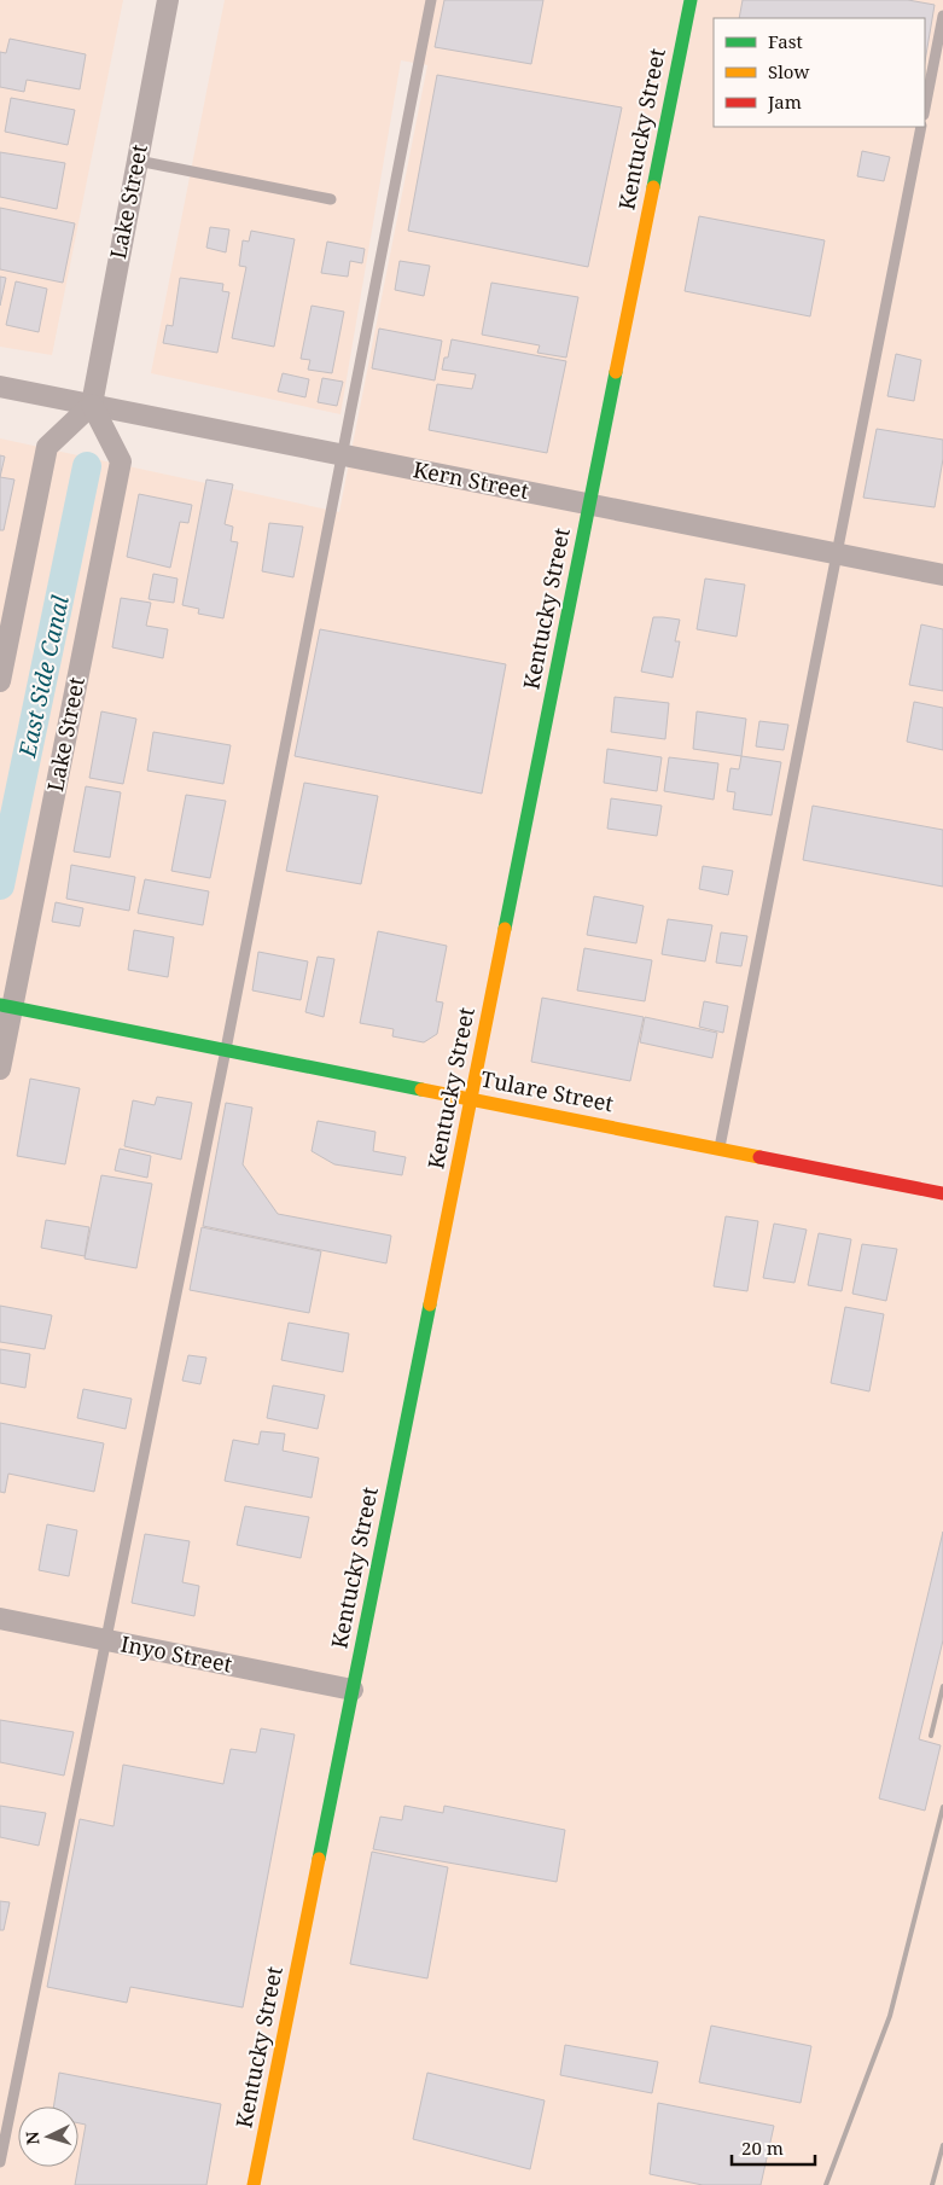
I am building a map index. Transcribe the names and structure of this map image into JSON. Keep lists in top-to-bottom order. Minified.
{"streets":{"street":["Kentucky Street","Lake Street","Kern Street","Tulare Street","Inyo Street"]},"crossings":[["Kentucky Street","Kern Street"],["Kentucky Street","Tulare Street"],["Kentucky Street","Inyo Street"],["Lake Street","Kern Street"],["Lake Street","Tulare Street"]],"water":["East Side Canal"],"legend":["Fast","Slow","Jam"],"scale_bar":"20 m","north":"left"}
